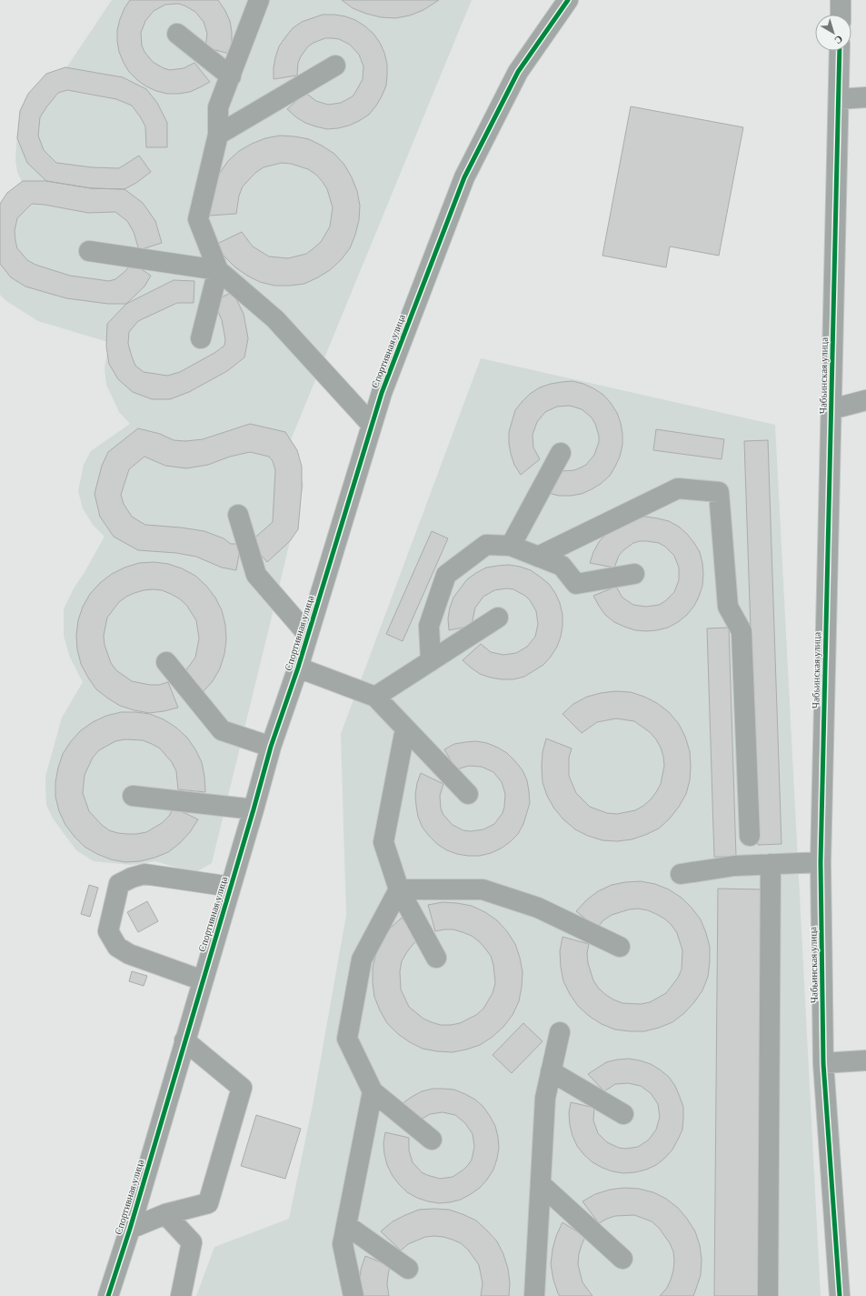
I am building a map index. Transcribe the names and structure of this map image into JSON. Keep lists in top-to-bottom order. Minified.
{"streets":{"street":["Спортивная улица","Чабьинская улица"]},"north":"bottom right"}
